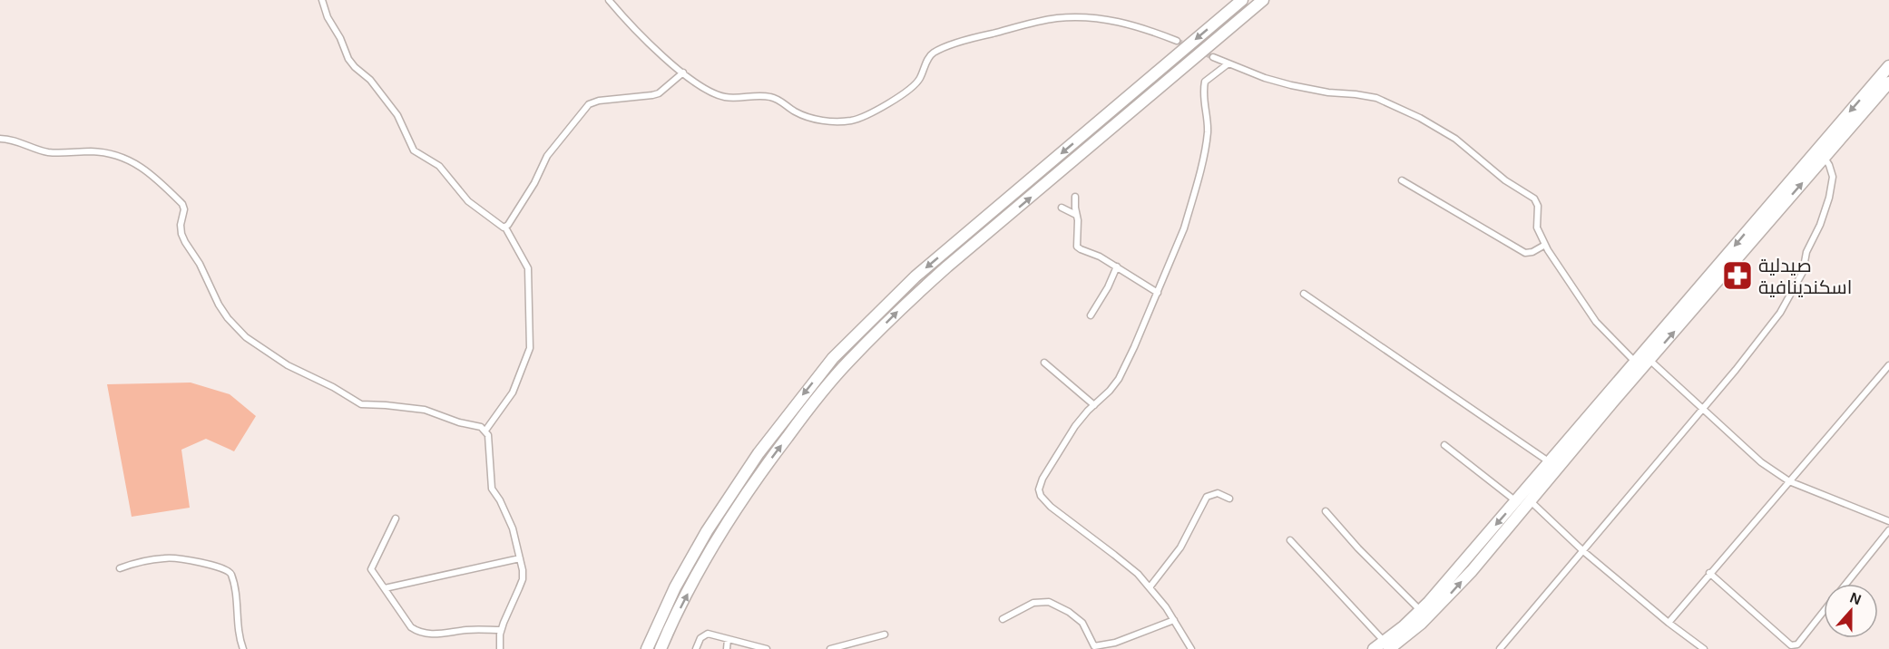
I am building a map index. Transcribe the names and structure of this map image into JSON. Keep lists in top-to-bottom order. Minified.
{"places":{"pharmacy":["صيدلية اسكندينافية"]},"north":"top"}
